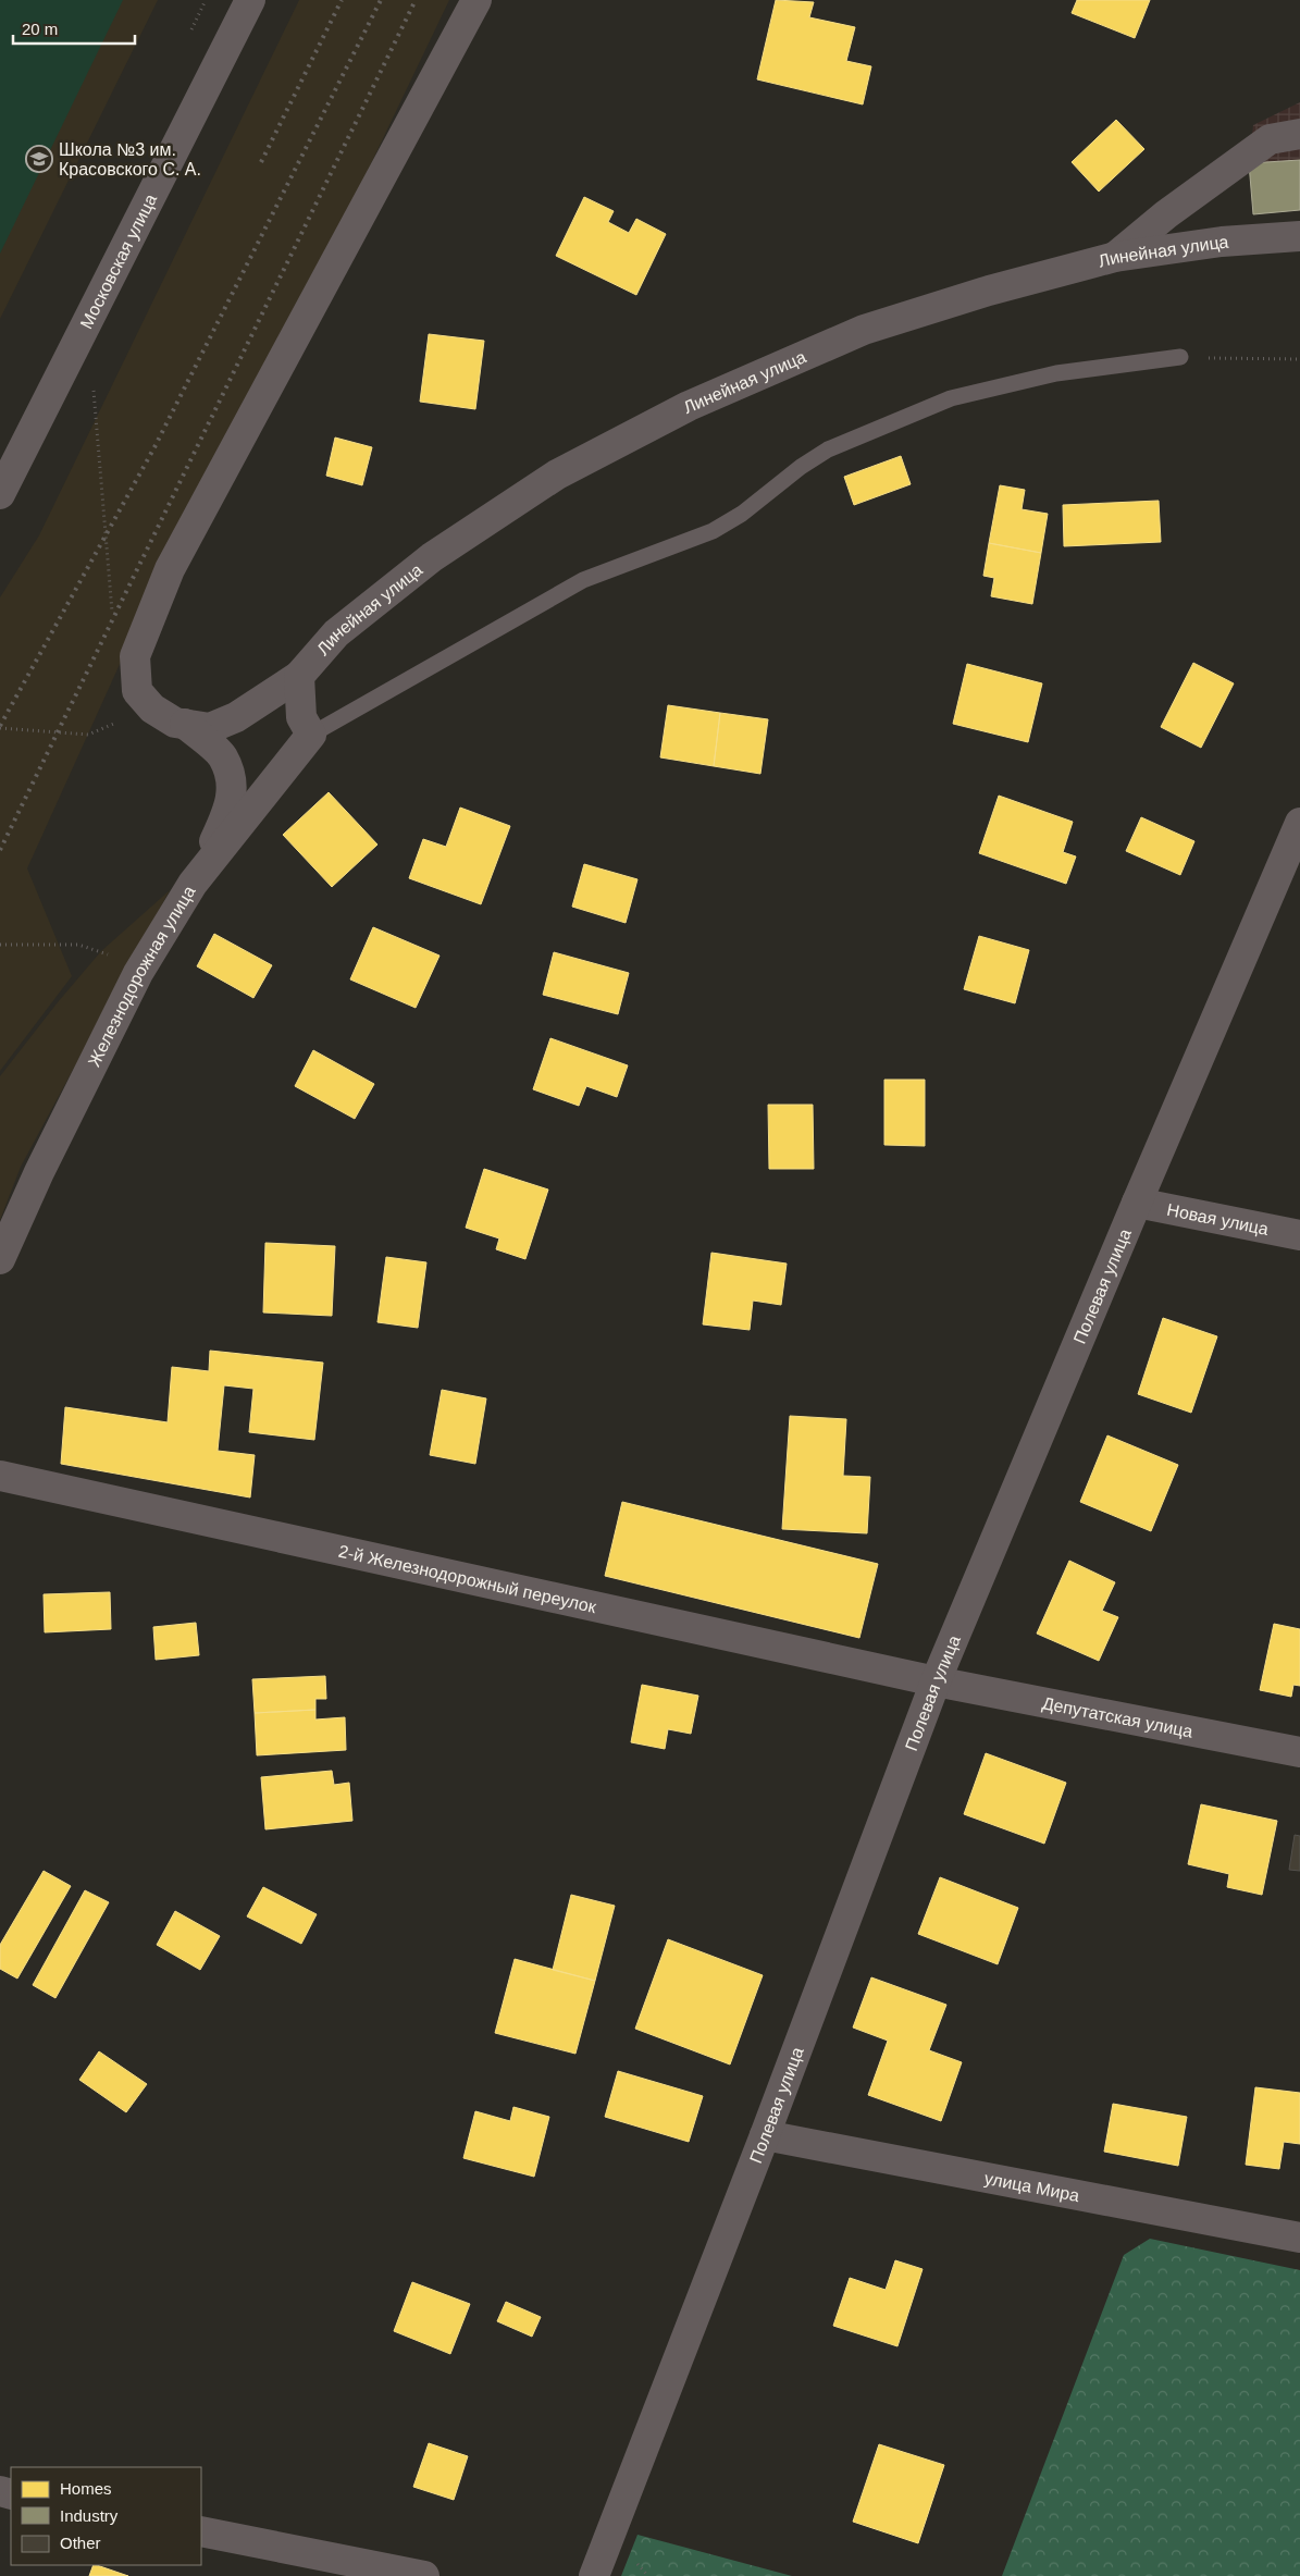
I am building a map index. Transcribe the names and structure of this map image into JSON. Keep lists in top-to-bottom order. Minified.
{"streets":{"street":["Линейная улица","Московская улица","Железнодорожная улица","Новая улица","Полевая улица","2-й Железнодорожный переулок","Депутатская улица","улица Мира"]},"crossings":[["Новая улица","Полевая улица"],["Полевая улица","2-й Железнодорожный переулок"],["Полевая улица","Депутатская улица"],["Полевая улица","улица Мира"],["2-й Железнодорожный переулок","Депутатская улица"]],"places":{"school or university":["Школа №3 им. Красовского С. А."]},"legend":["Homes","Industry","Other"],"scale_bar":"20 m"}
